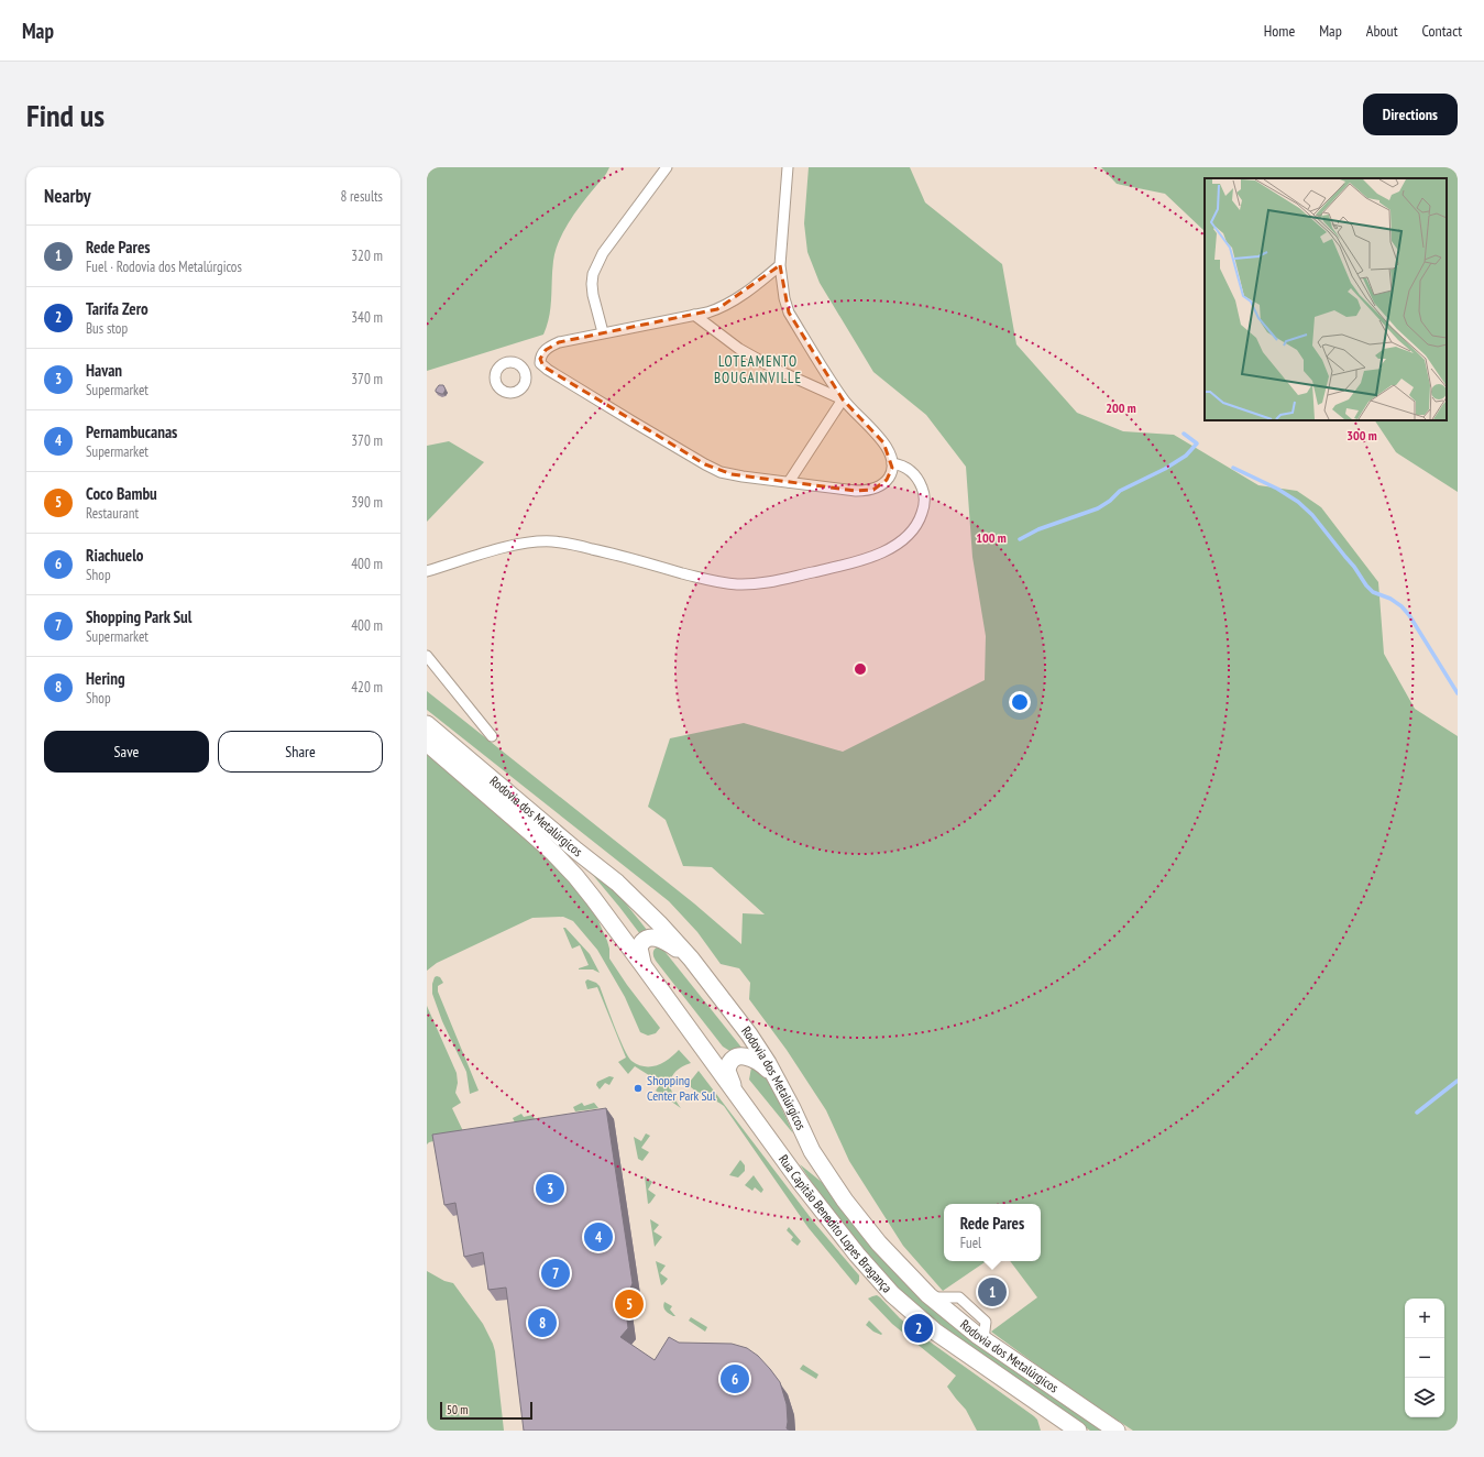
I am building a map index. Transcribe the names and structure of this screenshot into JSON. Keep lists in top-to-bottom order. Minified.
{"streets":{"main road":["Rodovia dos Metalúrgicos","Rua Capitão Benedito Lopes Bragança"]},"crossings":[["Rodovia dos Metalúrgicos","Rua Capitão Benedito Lopes Bragança"]],"districts":["LOTEAMENTO BOUGAINVILLE"],"places":["Shopping Center Park Sul"],"scale_bar":"50 m","page":{"header":"Map","nav":["Home","Map","About","Contact"],"buttons":["Directions",["Save","Share"]],"title":"Find us","heading":["Nearby","8 results"],"list":[{"mark":"1","name":"Rede Pares","note":"Fuel · Rodovia dos Metalúrgicos","value":"320 m"},{"mark":"2","name":"Tarifa Zero","note":"Bus stop","value":"340 m"},{"mark":"3","name":"Havan","note":"Supermarket","value":"370 m"},{"mark":"4","name":"Pernambucanas","note":"Supermarket","value":"370 m"},{"mark":"5","name":"Coco Bambu","note":"Restaurant","value":"390 m"},{"mark":"6","name":"Riachuelo","note":"Shop","value":"400 m"},{"mark":"7","name":"Shopping Park Sul","note":"Supermarket","value":"400 m"},{"mark":"8","name":"Hering","note":"Shop","value":"420 m"}],"pins":["3","4","7","1","5","8","2","6"],"popup":["Rede Pares","Fuel"],"map_buttons":["+","−"],"scale":"50 m"},"rings":["200 m","300 m","100 m"]}
